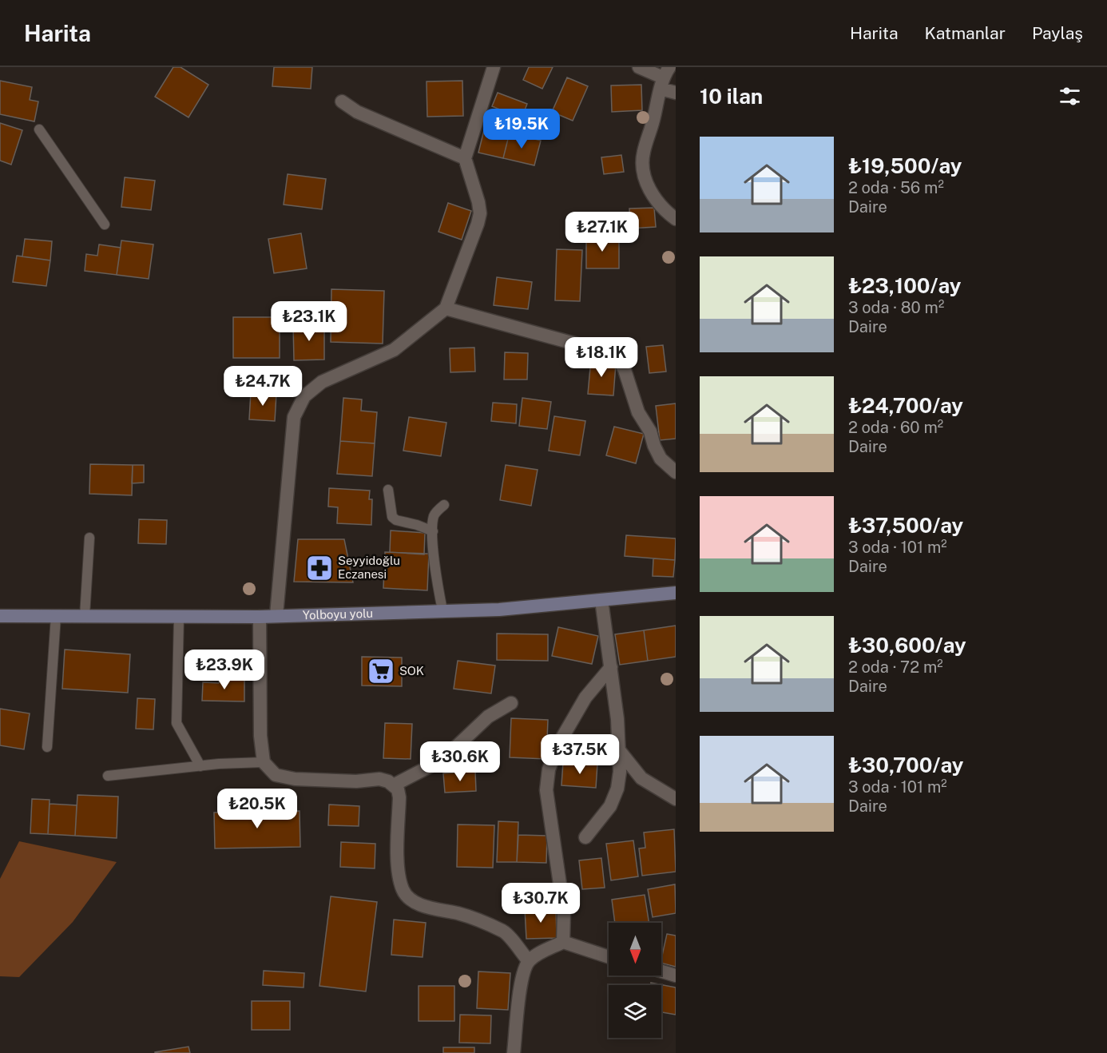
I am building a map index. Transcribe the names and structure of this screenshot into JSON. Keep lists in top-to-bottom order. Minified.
{"streets":{"main road":["Yolboyu yolu"]},"places":{"pharmacy":["Seyyidoğlu Eczanesi"],"supermarket":["SOK"]},"north":"bottom","page":{"header":"Harita","nav":["Harita","Katmanlar","Paylaş"],"heading":"10 ilan","price":["₺19.5K","₺27.1K","₺23.1K","₺18.1K","₺24.7K","₺23.9K","₺37.5K","₺30.6K","₺20.5K","₺30.7K"],"list":[{"name":"₺19,500/ay","note":"2 oda · 56 m² · Daire"},{"name":"₺23,100/ay","note":"3 oda · 80 m² · Daire"},{"name":"₺24,700/ay","note":"2 oda · 60 m² · Daire"},{"name":"₺37,500/ay","note":"3 oda · 101 m² · Daire"},{"name":"₺30,600/ay","note":"2 oda · 72 m² · Daire"},{"name":"₺30,700/ay","note":"3 oda · 101 m² · Daire"}]}}
